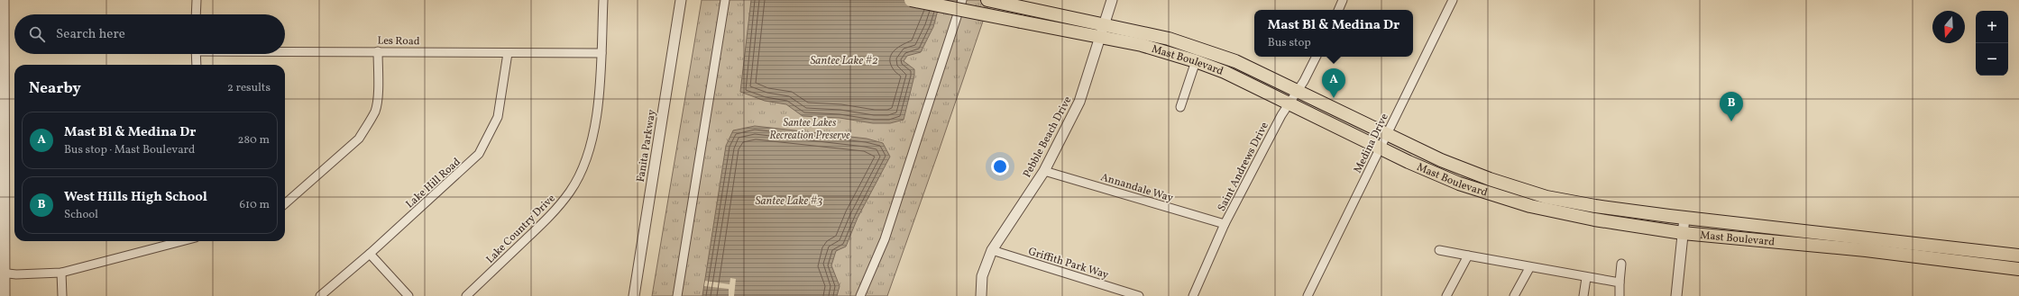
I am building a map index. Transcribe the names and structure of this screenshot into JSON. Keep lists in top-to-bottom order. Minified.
{"streets":{"main road":["Mast Boulevard"],"street":["Les Road","Pebble Beach Drive","Medina Drive","Fanita Parkway","Saint Andrews Drive","Lake Hill Road","Annandale Way","Lake Country Drive","Griffith Park Way"]},"crossings":[["Les Road","Lake Hill Road"],["Les Road","Lake Country Drive"],["Mast Boulevard","Pebble Beach Drive"],["Mast Boulevard","Medina Drive"],["Mast Boulevard","Saint Andrews Drive"],["Pebble Beach Drive","Annandale Way"],["Pebble Beach Drive","Griffith Park Way"],["Saint Andrews Drive","Annandale Way"]],"water":["Santee Lake #2","Santee Lake #3"],"parks":["Santee Lakes Recreation Preserve"],"north":"bottom","page":{"popup":["Mast Bl & Medina Dr","Bus stop"],"map_buttons":["+","−"],"search":"Search here","heading":["Nearby","2 results"],"pins":["A","B"],"list":[{"mark":"A","name":"Mast Bl & Medina Dr","note":"Bus stop · Mast Boulevard","value":"280 m"},{"mark":"B","name":"West Hills High School","note":"School","value":"610 m"}]}}
